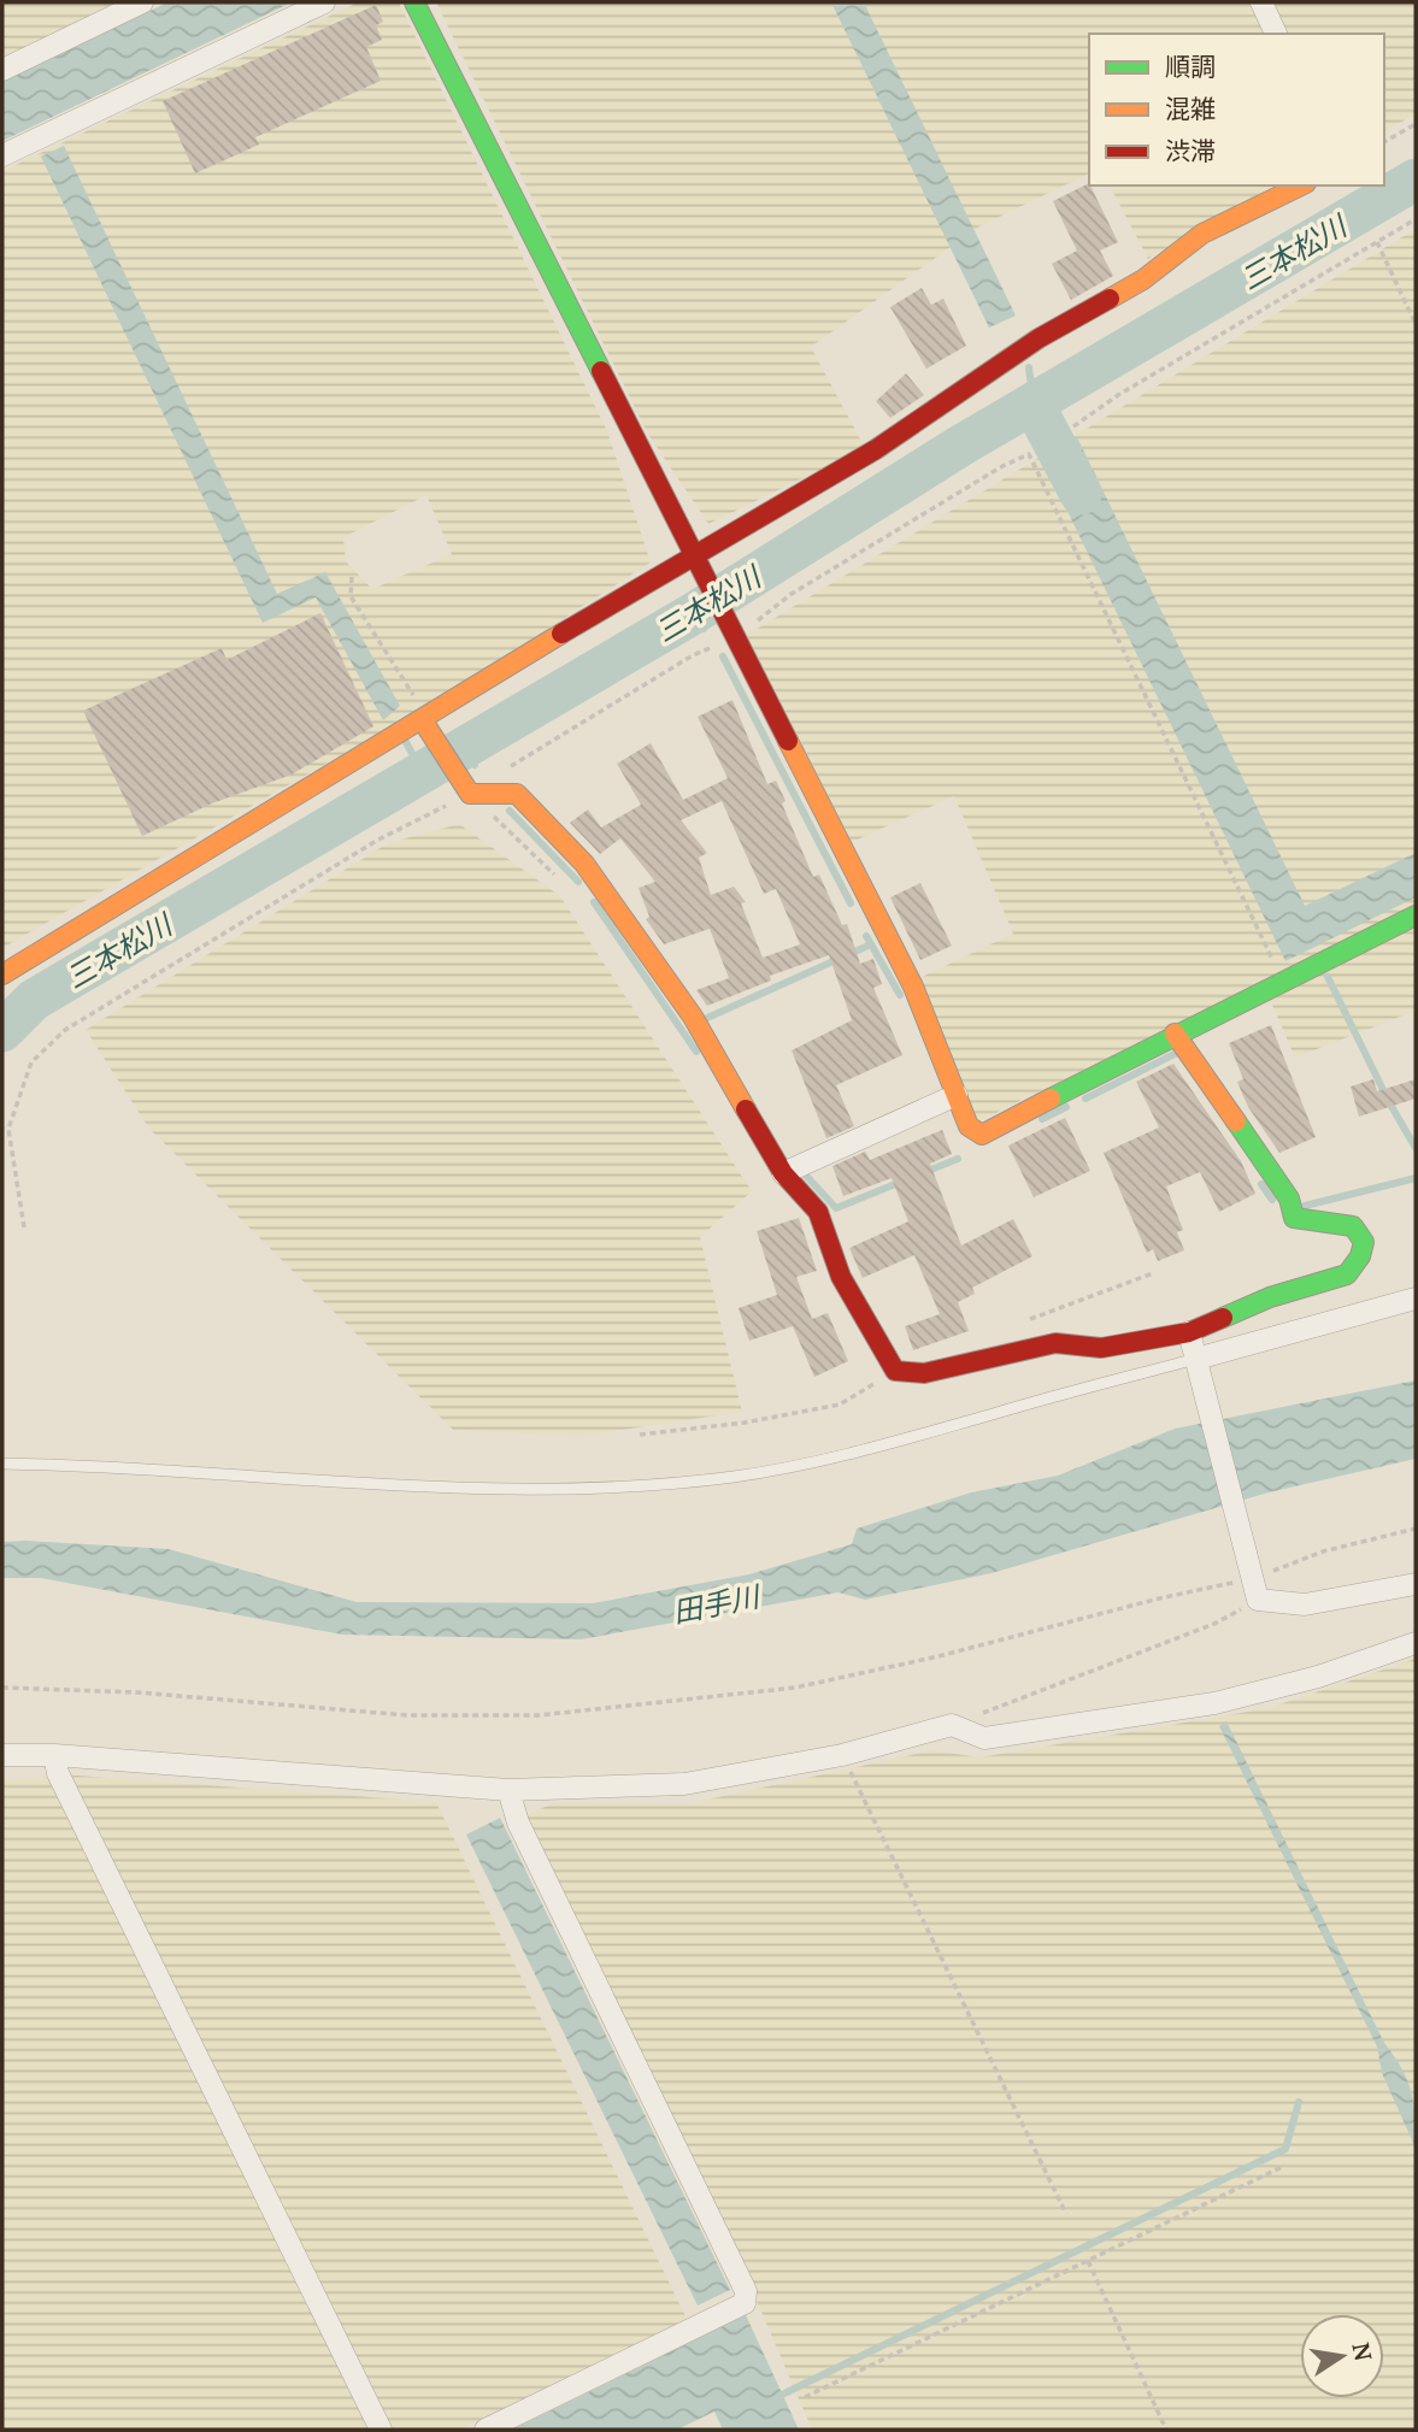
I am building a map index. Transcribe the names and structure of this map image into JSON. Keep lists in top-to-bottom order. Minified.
{"water":["三本松川","田手川"],"legend":["順調","混雑","渋滞"],"north":"right"}
